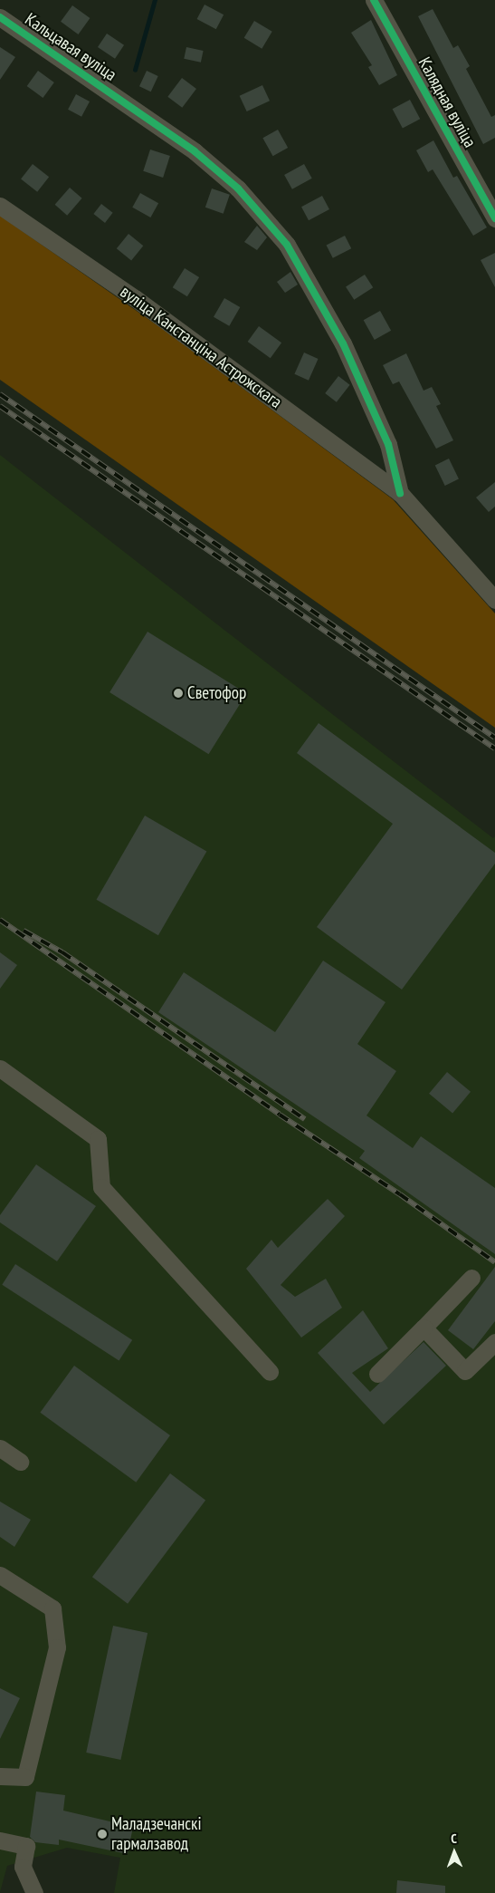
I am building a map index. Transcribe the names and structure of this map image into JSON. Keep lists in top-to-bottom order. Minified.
{"streets":{"street":["Кальцавая вуліца","Калядная вуліца","вуліца Канстанціна Астрожскага"]},"crossings":[["Кальцавая вуліца","вуліца Канстанціна Астрожскага"]],"places":["Светофор","Маладзечанскі гармалзавод"],"north":"top"}
